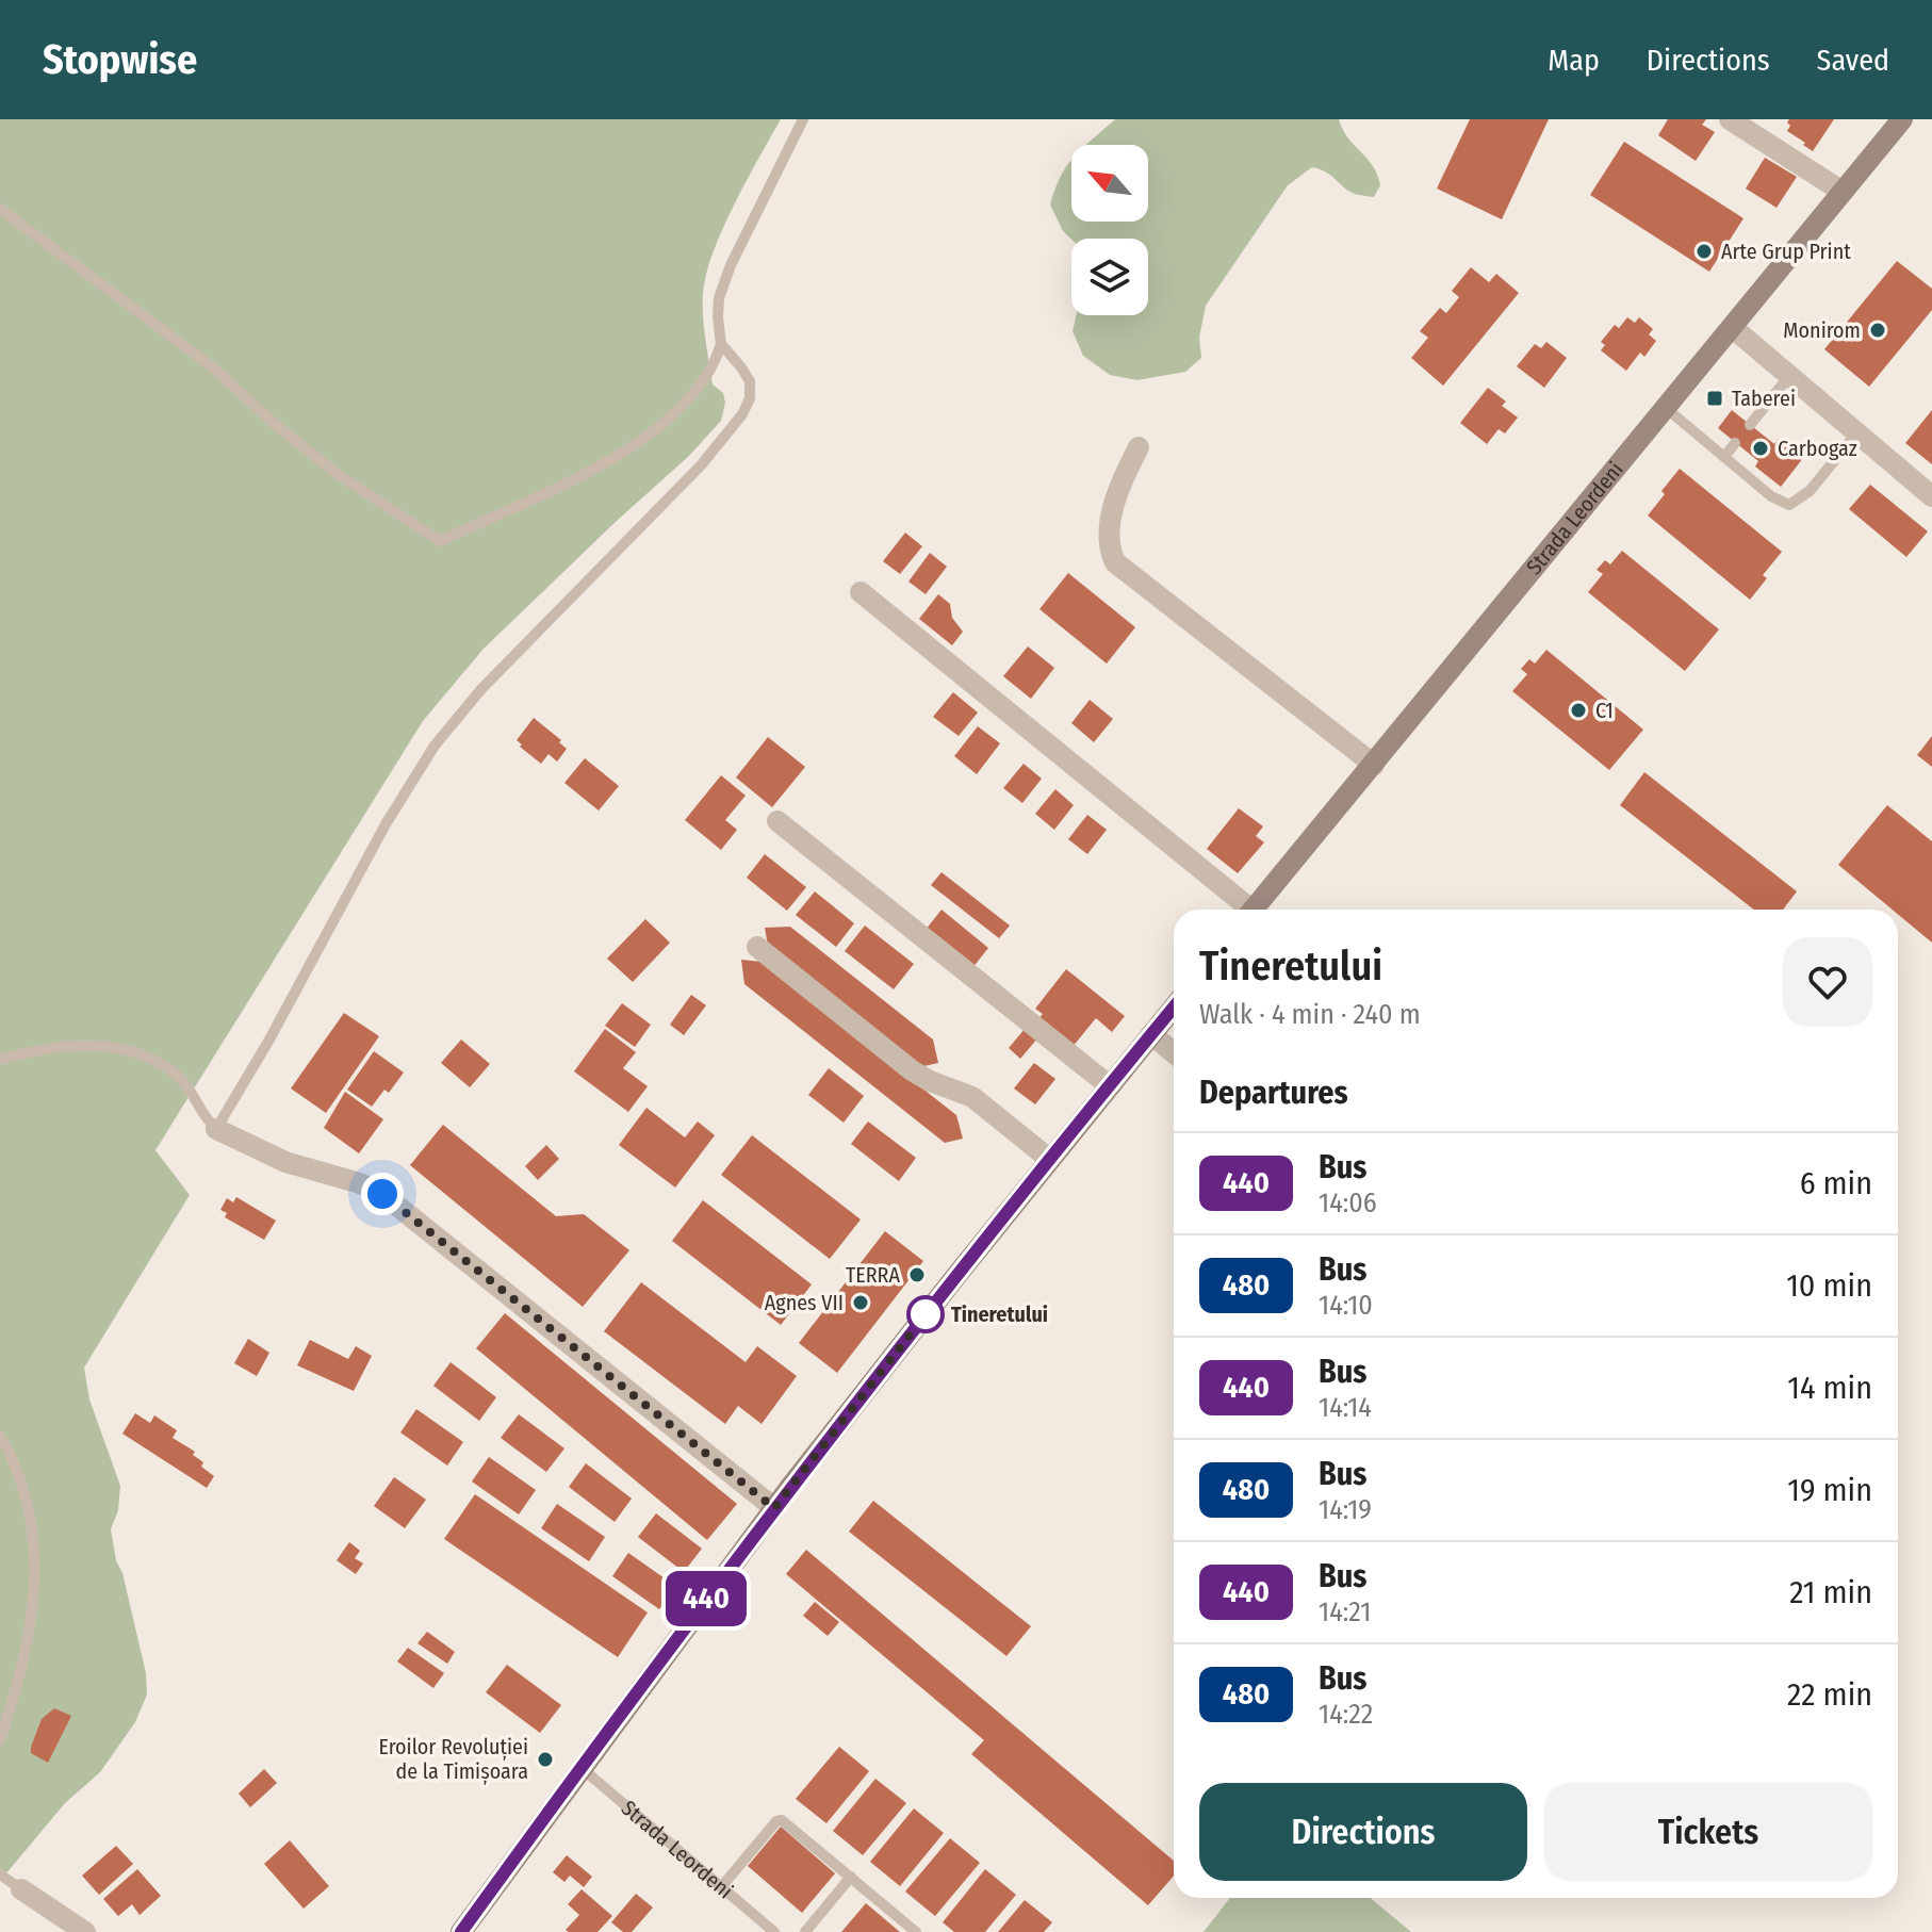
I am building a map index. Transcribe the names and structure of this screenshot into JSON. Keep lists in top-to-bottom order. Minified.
{"streets":{"main road":["Strada Leordeni"]},"places":{"other":["Arte Grup Print","Monirom","Carbogaz","C1","TERRA","Agnes VII","Tineretului","Eroilor Revoluției de la Timișoara"],"transit":["Taberei"]},"lines":["bus line 440"],"north":"top left","page":{"header":"Stopwise","nav":["Map","Directions","Saved"],"on_map":"440","heading":[["Tineretului","Walk · 4 min · 240 m"],"Departures"],"list":[{"mark":"440","name":"Bus","note":"14:06","value":"6 min"},{"mark":"480","name":"Bus","note":"14:10","value":"10 min"},{"mark":"440","name":"Bus","note":"14:14","value":"14 min"},{"mark":"480","name":"Bus","note":"14:19","value":"19 min"},{"mark":"440","name":"Bus","note":"14:21","value":"21 min"},{"mark":"480","name":"Bus","note":"14:22","value":"22 min"}],"buttons":["Directions","Tickets"]}}
